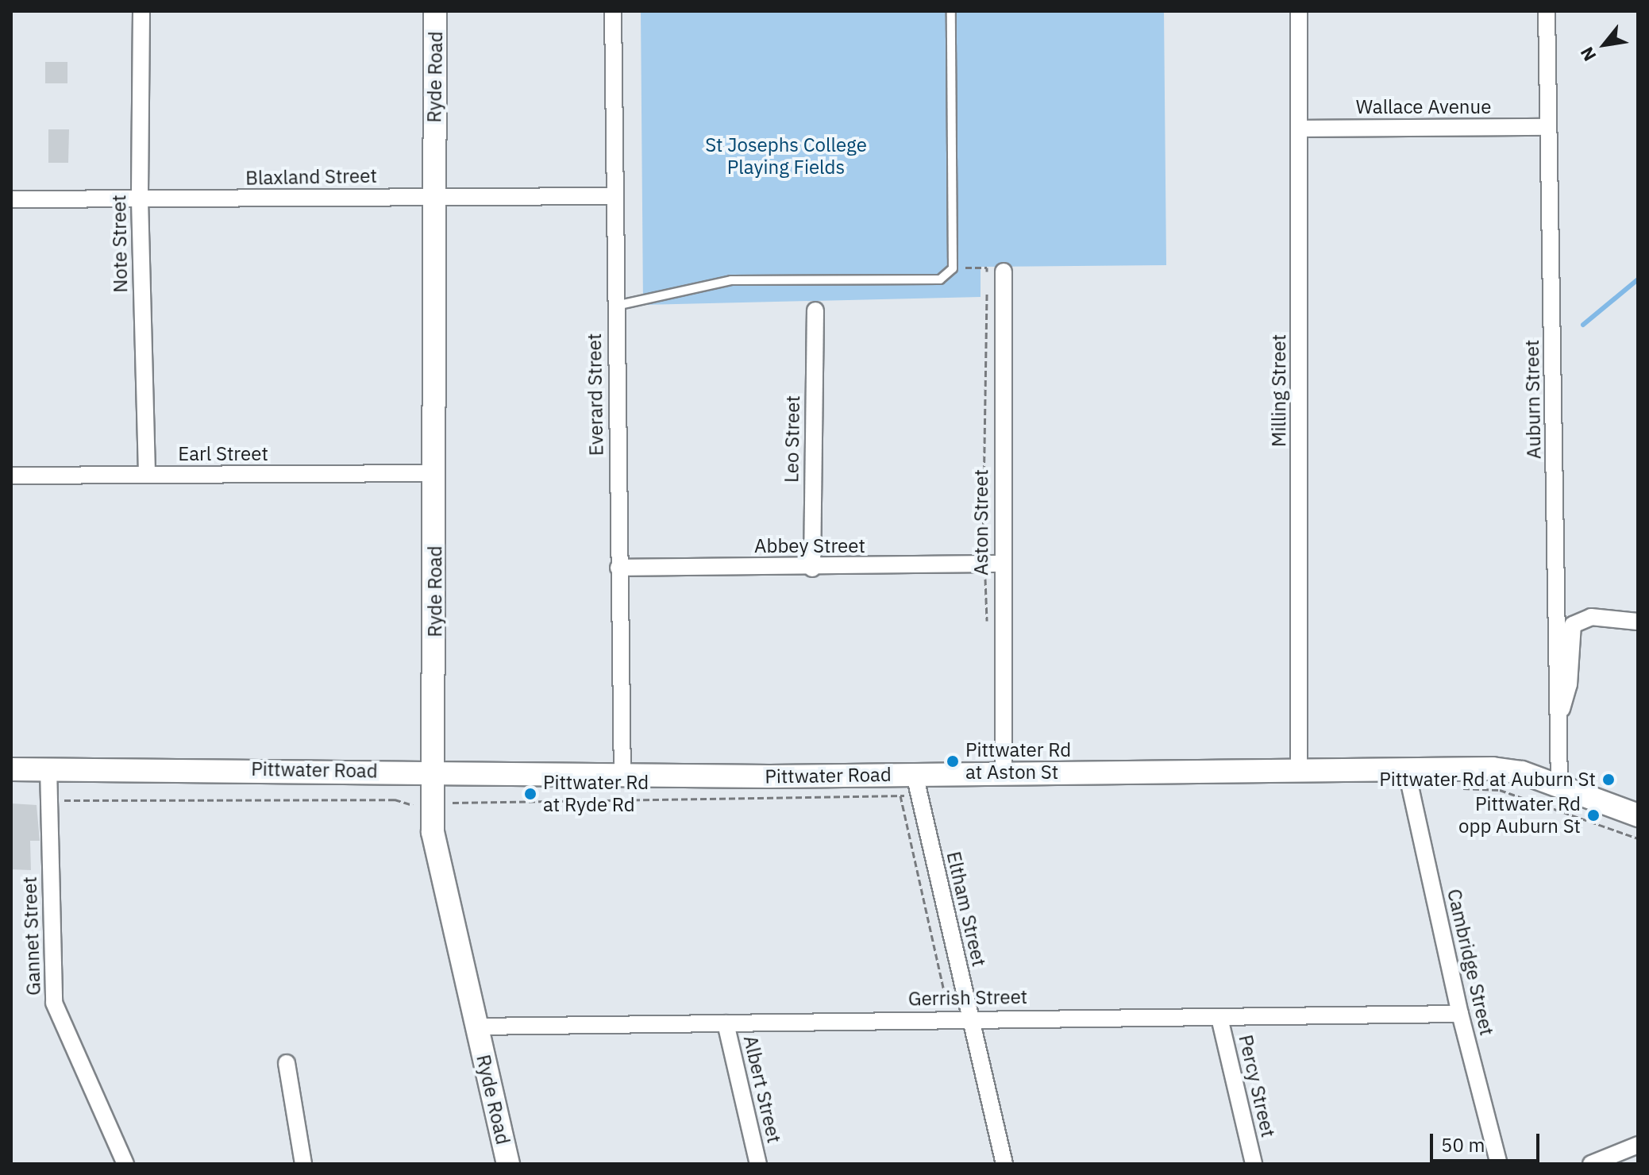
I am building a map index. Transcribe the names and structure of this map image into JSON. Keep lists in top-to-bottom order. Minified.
{"streets":{"main road":["Ryde Road","Pittwater Road"],"street":["Wallace Avenue","Blaxland Street","Note Street","Milling Street","Everard Street","Auburn Street","Leo Street","Earl Street","Aston Street","Abbey Street","Eltham Street","Gannet Street","Cambridge Street","Gerrish Street","Percy Street","Albert Street"]},"crossings":[["Ryde Road","Blaxland Street"],["Ryde Road","Earl Street"],["Ryde Road","Pittwater Road"],["Ryde Road","Gerrish Street"],["Wallace Avenue","Milling Street"],["Wallace Avenue","Auburn Street"],["Blaxland Street","Note Street"],["Blaxland Street","Everard Street"],["Note Street","Earl Street"],["Milling Street","Pittwater Road"],["Everard Street","Abbey Street"],["Everard Street","Pittwater Road"],["Auburn Street","Pittwater Road"],["Leo Street","Abbey Street"],["Aston Street","Abbey Street"],["Aston Street","Pittwater Road"],["Pittwater Road","Eltham Street"],["Pittwater Road","Gannet Street"],["Pittwater Road","Cambridge Street"],["Eltham Street","Gerrish Street"],["Cambridge Street","Gerrish Street"],["Gerrish Street","Percy Street"],["Gerrish Street","Albert Street"]],"parks":["St Josephs College Playing Fields"],"places":["Pittwater Rd at Aston St","Pittwater Rd at Auburn St","Pittwater Rd at Ryde Rd","Pittwater Rd opp Auburn St"],"scale_bar":"50 m","north":"bottom left"}
